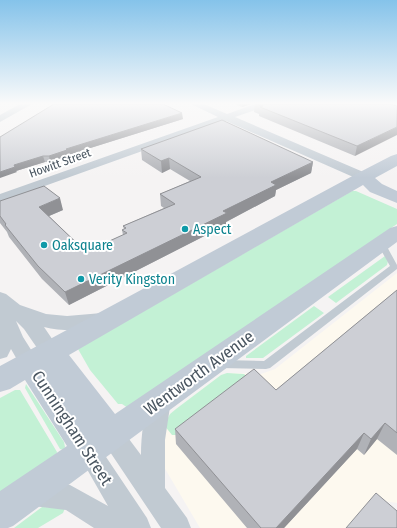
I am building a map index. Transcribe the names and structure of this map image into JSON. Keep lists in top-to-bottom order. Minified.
{"streets":{"main road":["Wentworth Avenue","Cunningham Street"],"street":["Howitt Street"]},"crossings":[["Wentworth Avenue","Cunningham Street"]],"places":["Aspect","Oaksquare","Verity Kingston"]}
